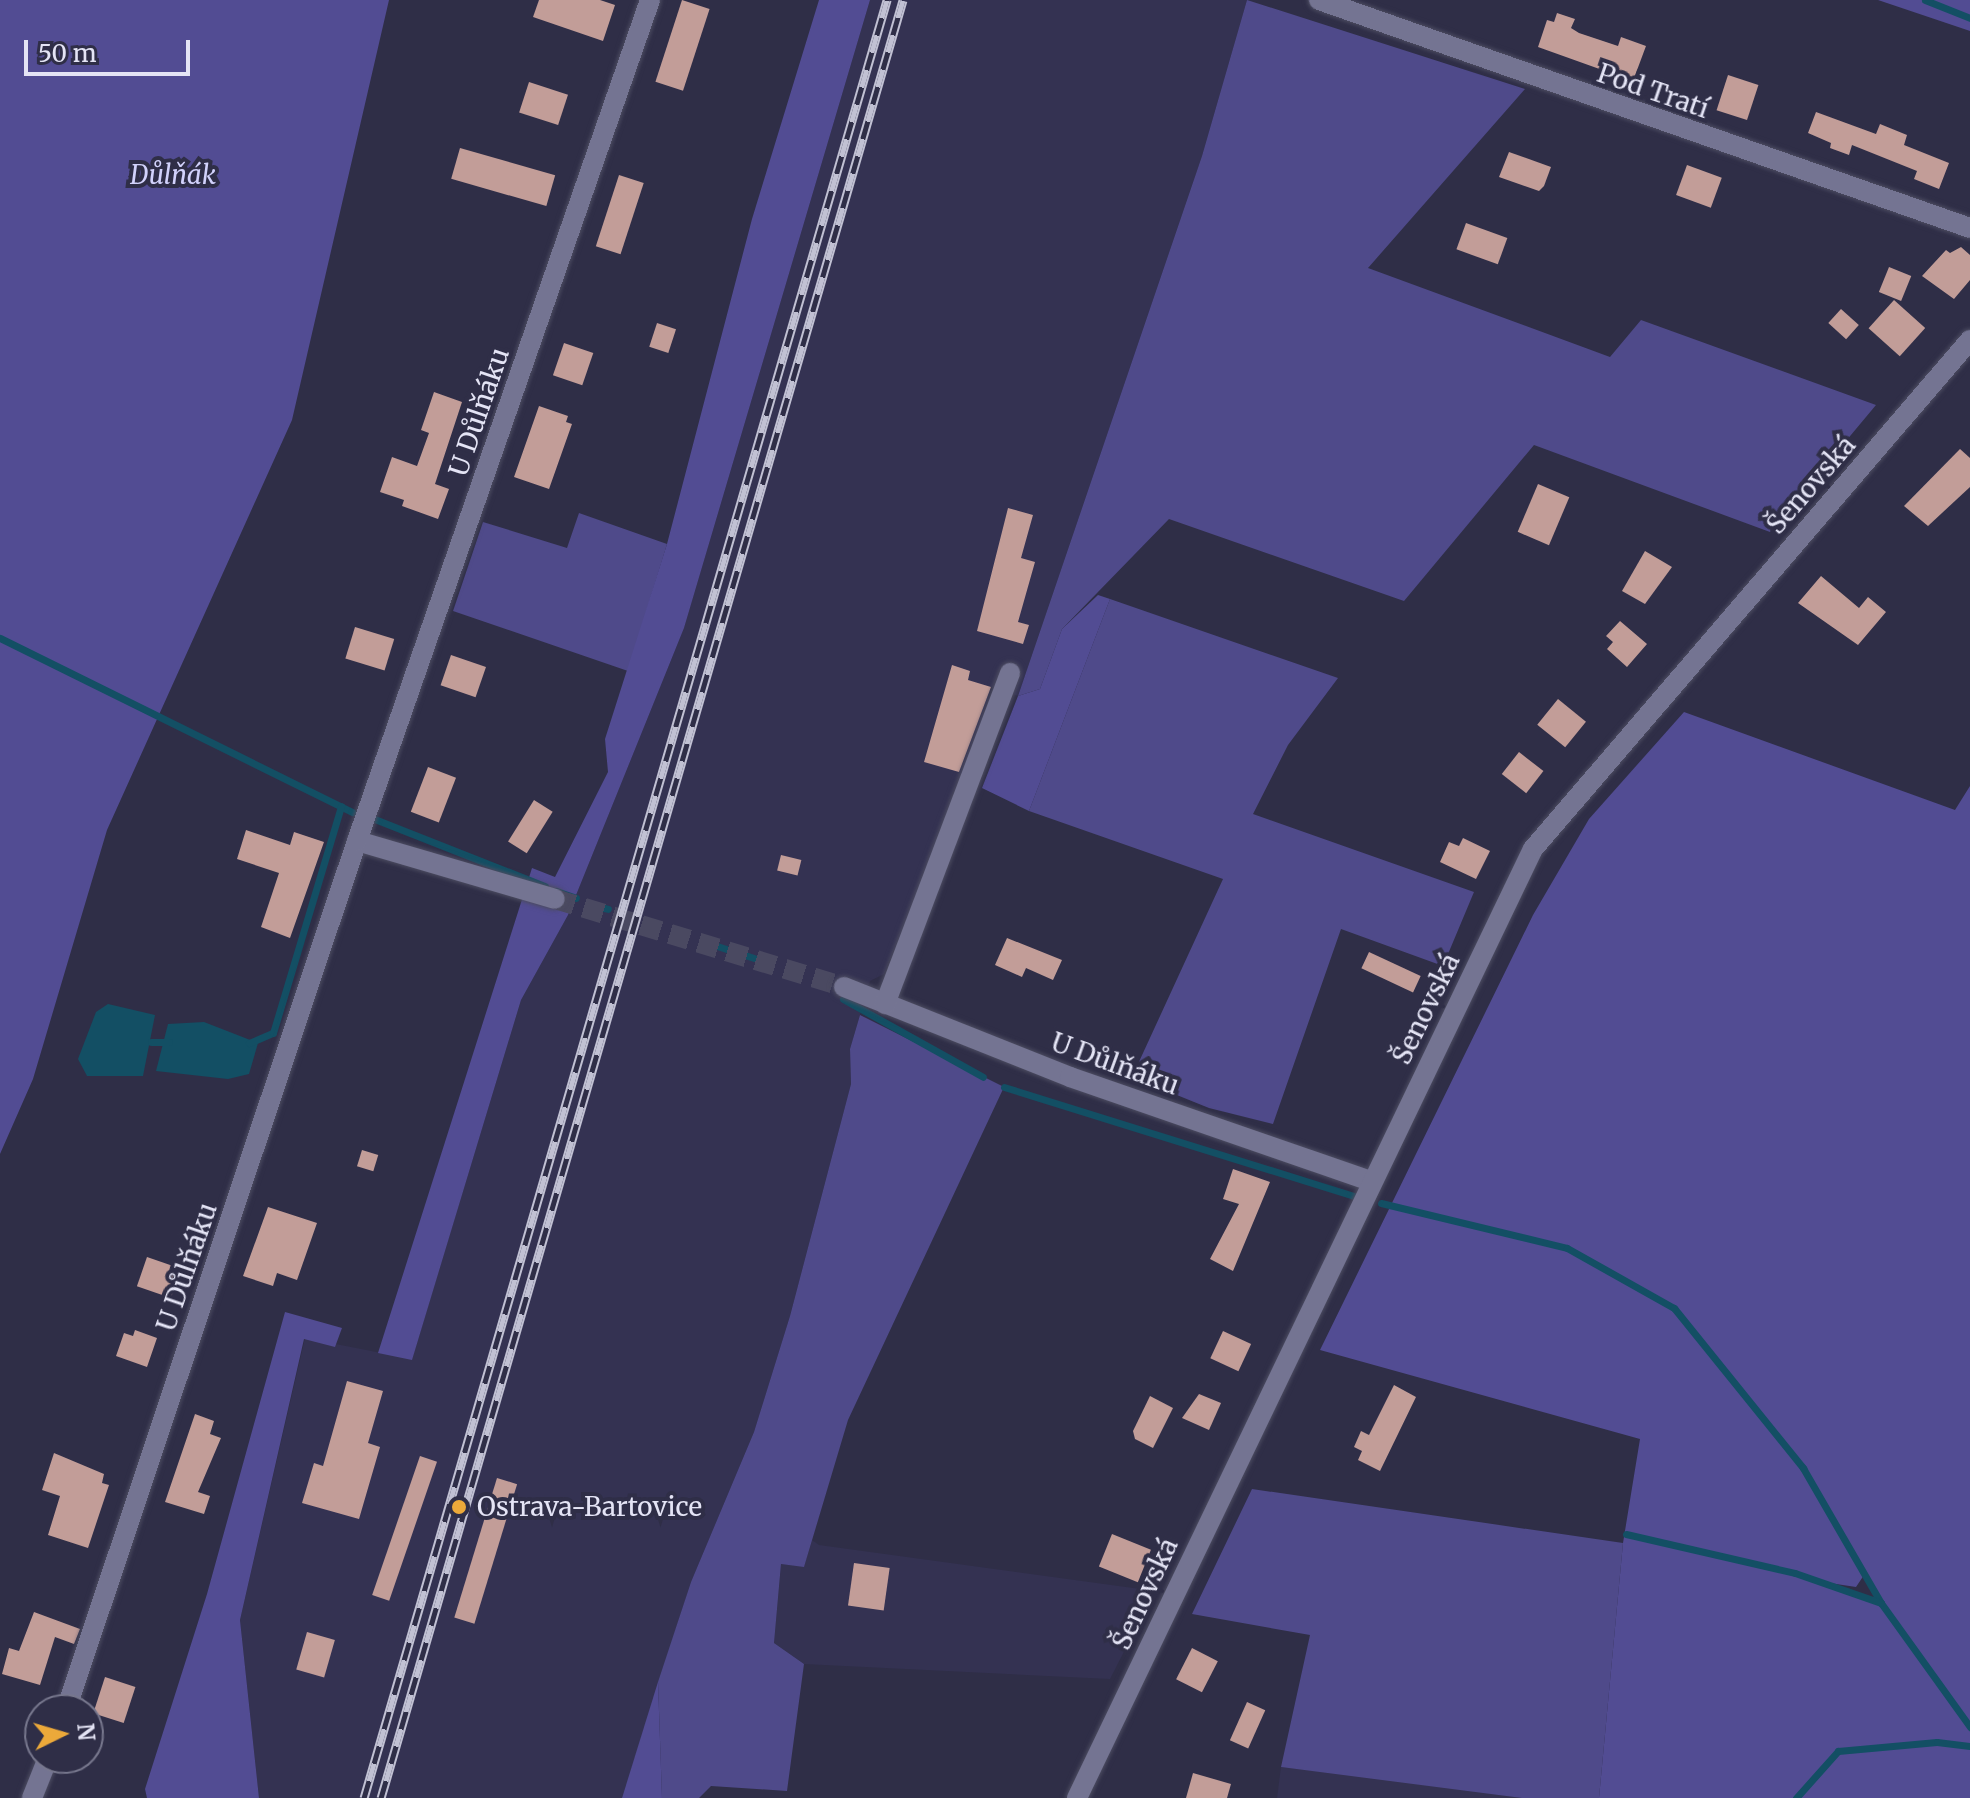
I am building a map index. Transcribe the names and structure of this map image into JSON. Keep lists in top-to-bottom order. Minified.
{"streets":{"street":["Pod Tratí","U Důlňáku","Šenovská"]},"crossings":[["U Důlňáku","Šenovská"]],"parks":["Důlňák"],"places":["Ostrava-Bartovice"],"scale_bar":"50 m","north":"right"}
